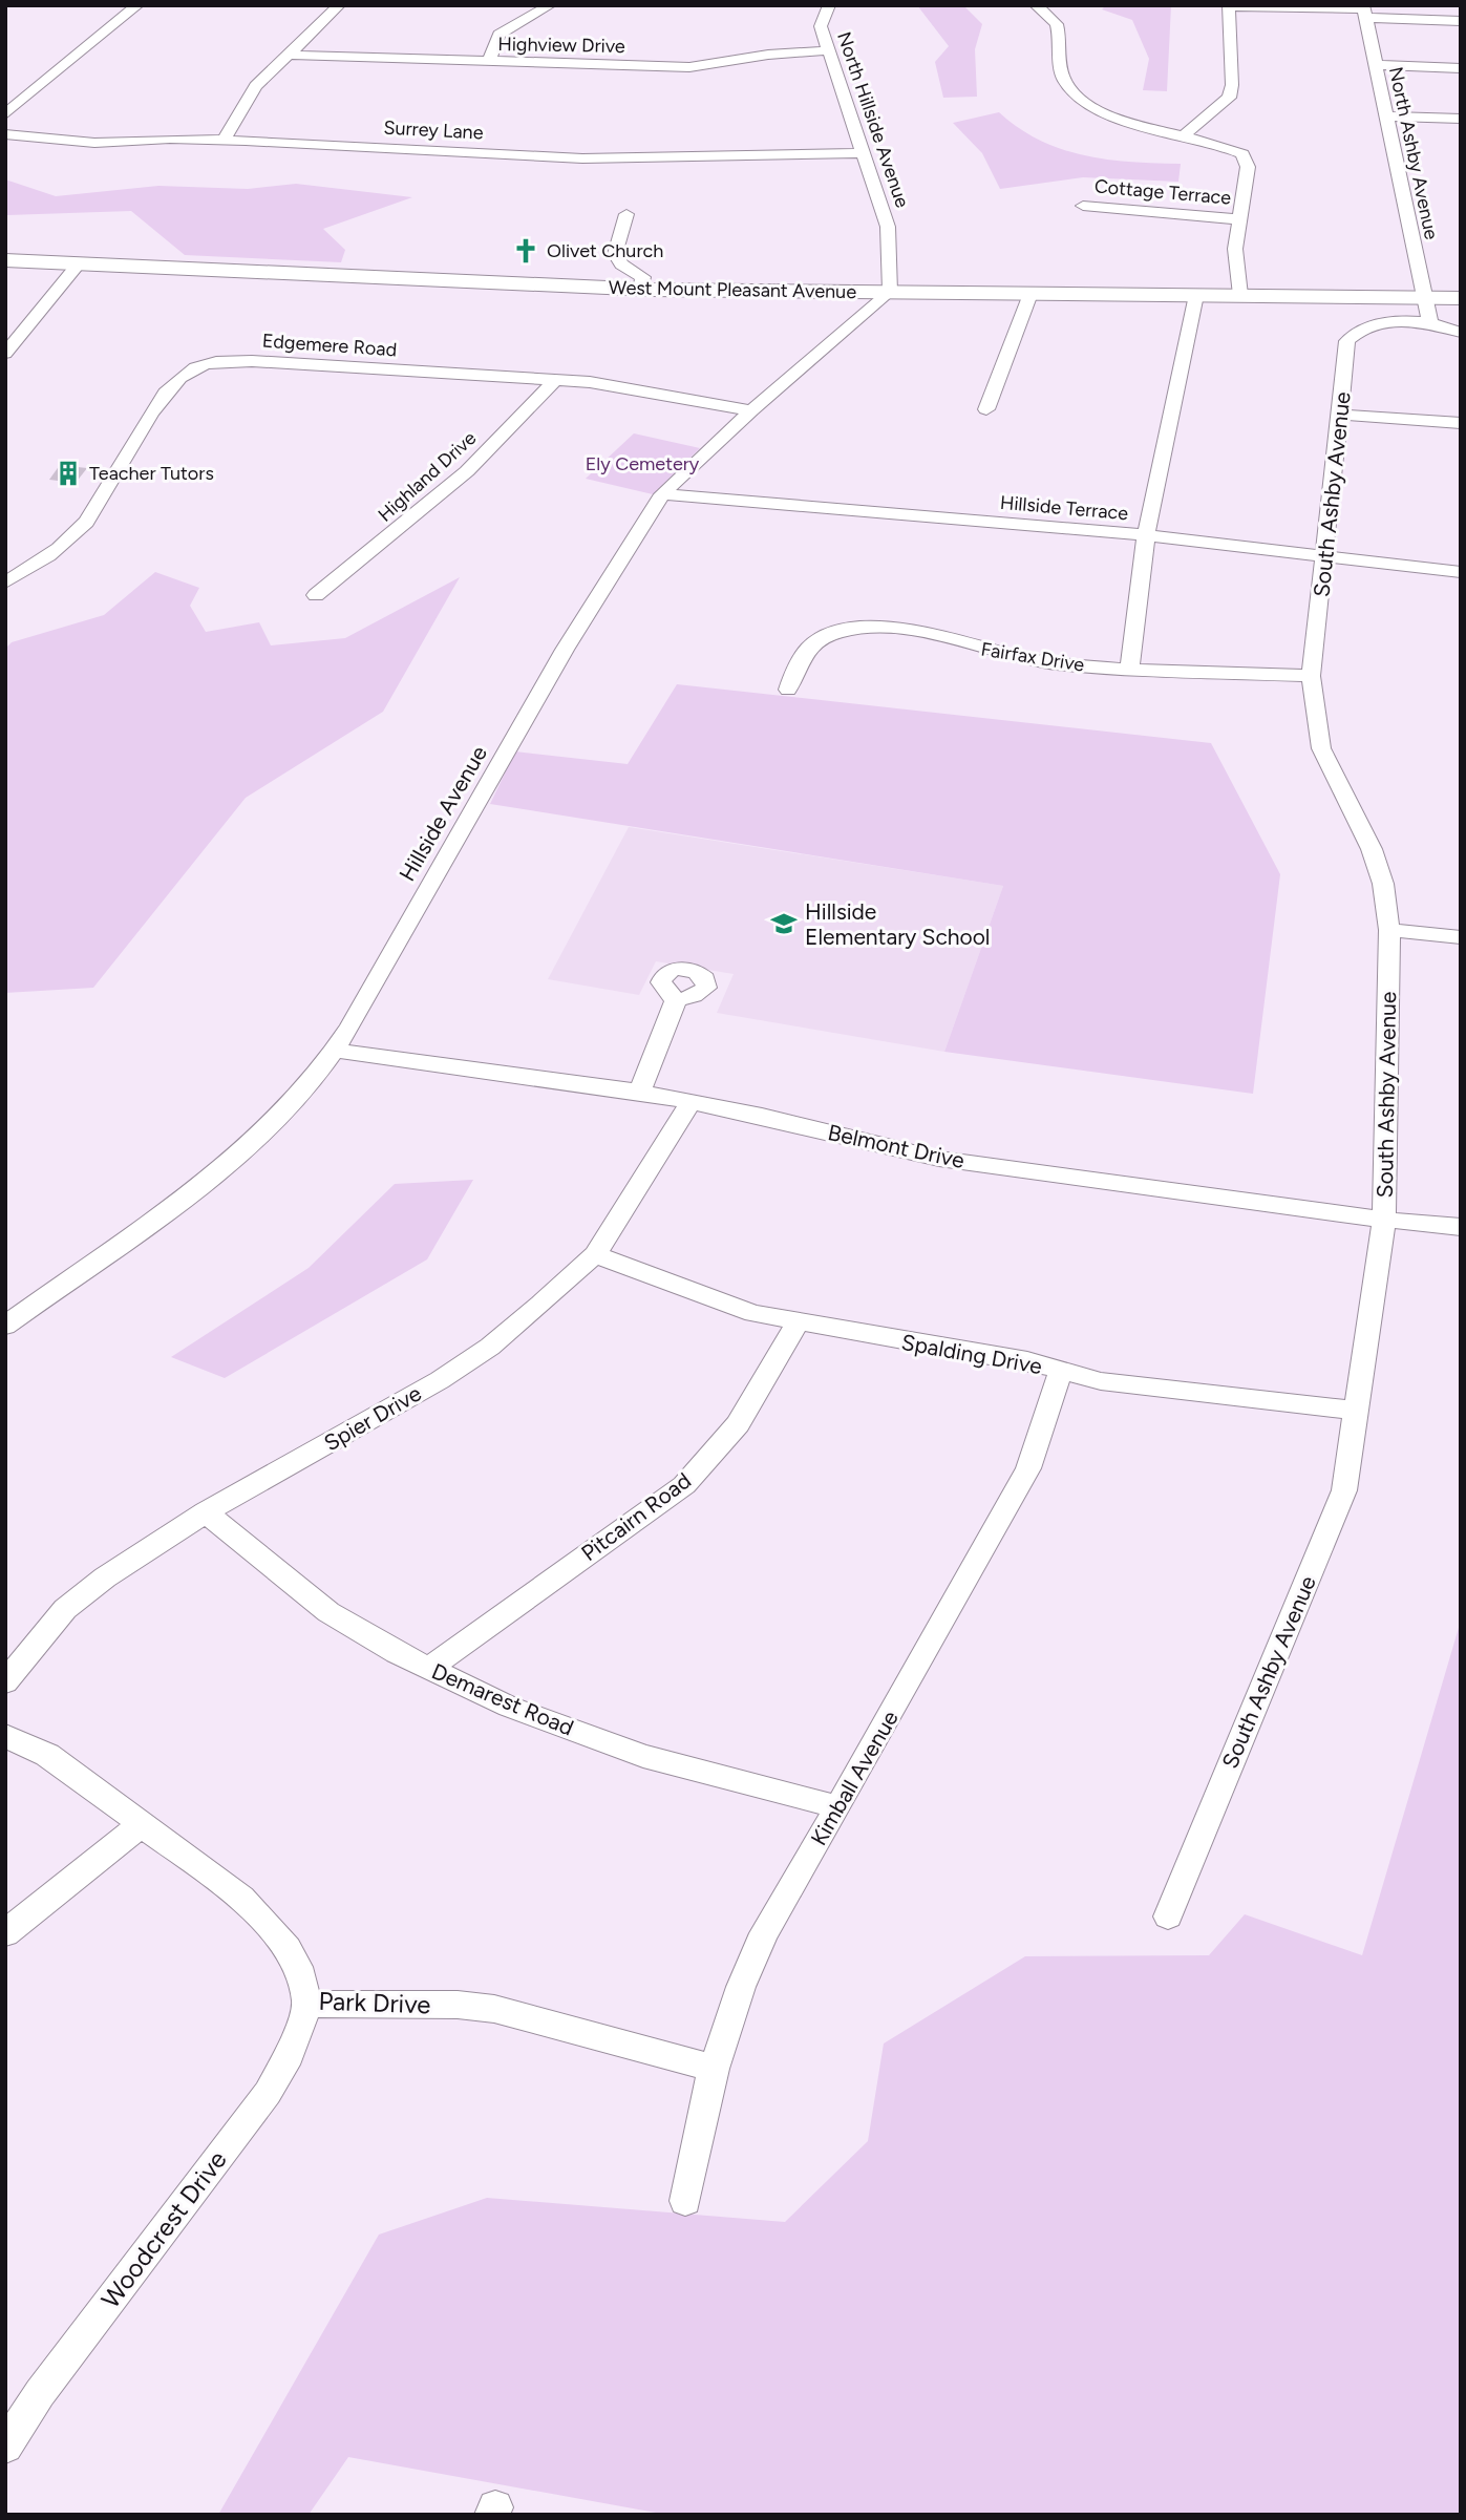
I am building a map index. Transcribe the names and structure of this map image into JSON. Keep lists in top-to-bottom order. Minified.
{"streets":{"main road":["West Mount Pleasant Avenue"],"street":["Highview Drive","North Hillside Avenue","Surrey Lane","North Ashby Avenue","Cottage Terrace","Edgemere Road","Highland Drive","South Ashby Avenue","Hillside Terrace","Fairfax Drive","Hillside Avenue","Belmont Drive","Spalding Drive","Spier Drive","Pitcairn Road","Demarest Road","Kimball Avenue","Park Drive","Woodcrest Drive"]},"crossings":[["Highview Drive","North Hillside Avenue"],["North Hillside Avenue","Surrey Lane"],["North Hillside Avenue","West Mount Pleasant Avenue"],["North Hillside Avenue","Hillside Avenue"],["North Ashby Avenue","West Mount Pleasant Avenue"],["North Ashby Avenue","South Ashby Avenue"],["West Mount Pleasant Avenue","Hillside Avenue"],["Edgemere Road","Highland Drive"],["Edgemere Road","Hillside Avenue"],["South Ashby Avenue","Hillside Terrace"],["South Ashby Avenue","Fairfax Drive"],["South Ashby Avenue","Belmont Drive"],["South Ashby Avenue","Spalding Drive"],["Hillside Terrace","Hillside Avenue"],["Hillside Avenue","Belmont Drive"],["Belmont Drive","Spier Drive"],["Spalding Drive","Spier Drive"],["Spalding Drive","Pitcairn Road"],["Spalding Drive","Kimball Avenue"],["Spier Drive","Demarest Road"],["Pitcairn Road","Demarest Road"],["Demarest Road","Kimball Avenue"],["Kimball Avenue","Park Drive"],["Park Drive","Woodcrest Drive"]],"parks":["Ely Cemetery"],"places":{"church":["Olivet Church"],"building":["Teacher Tutors"],"school or university":["Hillside Elementary School"]}}
